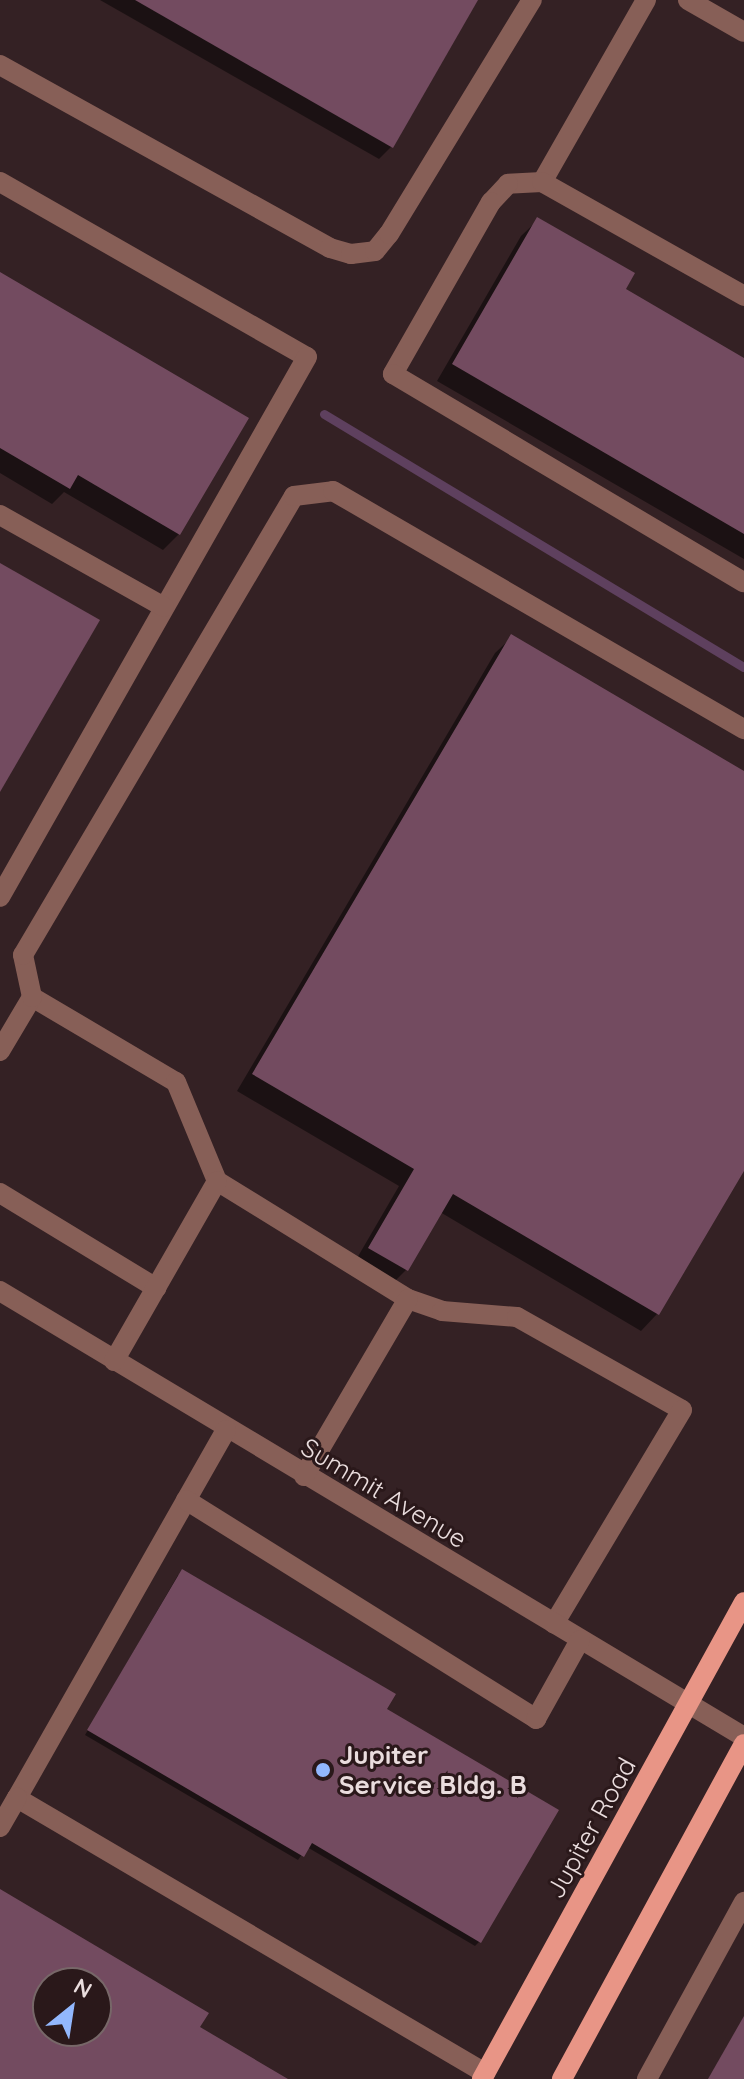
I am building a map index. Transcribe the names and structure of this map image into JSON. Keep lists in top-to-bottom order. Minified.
{"streets":{"main road":["Jupiter Road"],"street":["Summit Avenue"]},"crossings":[["Summit Avenue","Jupiter Road"]],"places":["Jupiter Service Bldg. B"],"north":"top right"}
